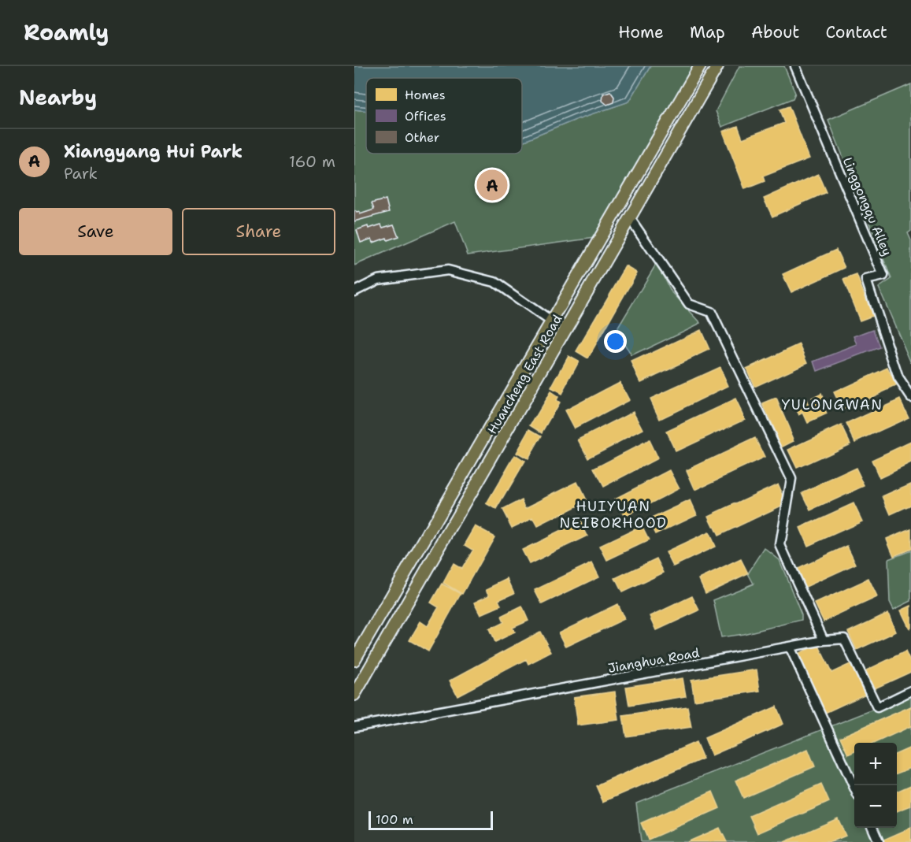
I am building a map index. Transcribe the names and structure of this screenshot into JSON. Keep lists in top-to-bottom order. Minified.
{"streets":{"main road":["Huancheng East Road"],"street":["Linggongqu Alley","Jianghua Road"]},"districts":["YULONGWAN","HUIYUAN NEIBORHOOD"],"legend":["Homes","Offices","Other"],"scale_bar":"100 m","page":{"header":"Roamly","nav":["Home","Map","About","Contact"],"heading":"Nearby","list":[{"mark":"A","name":"Xiangyang Hui Park","note":"Park","value":"160 m"}],"pins":"A","buttons":["Save","Share"],"map_buttons":["+","−"],"scale":"100 m"}}
